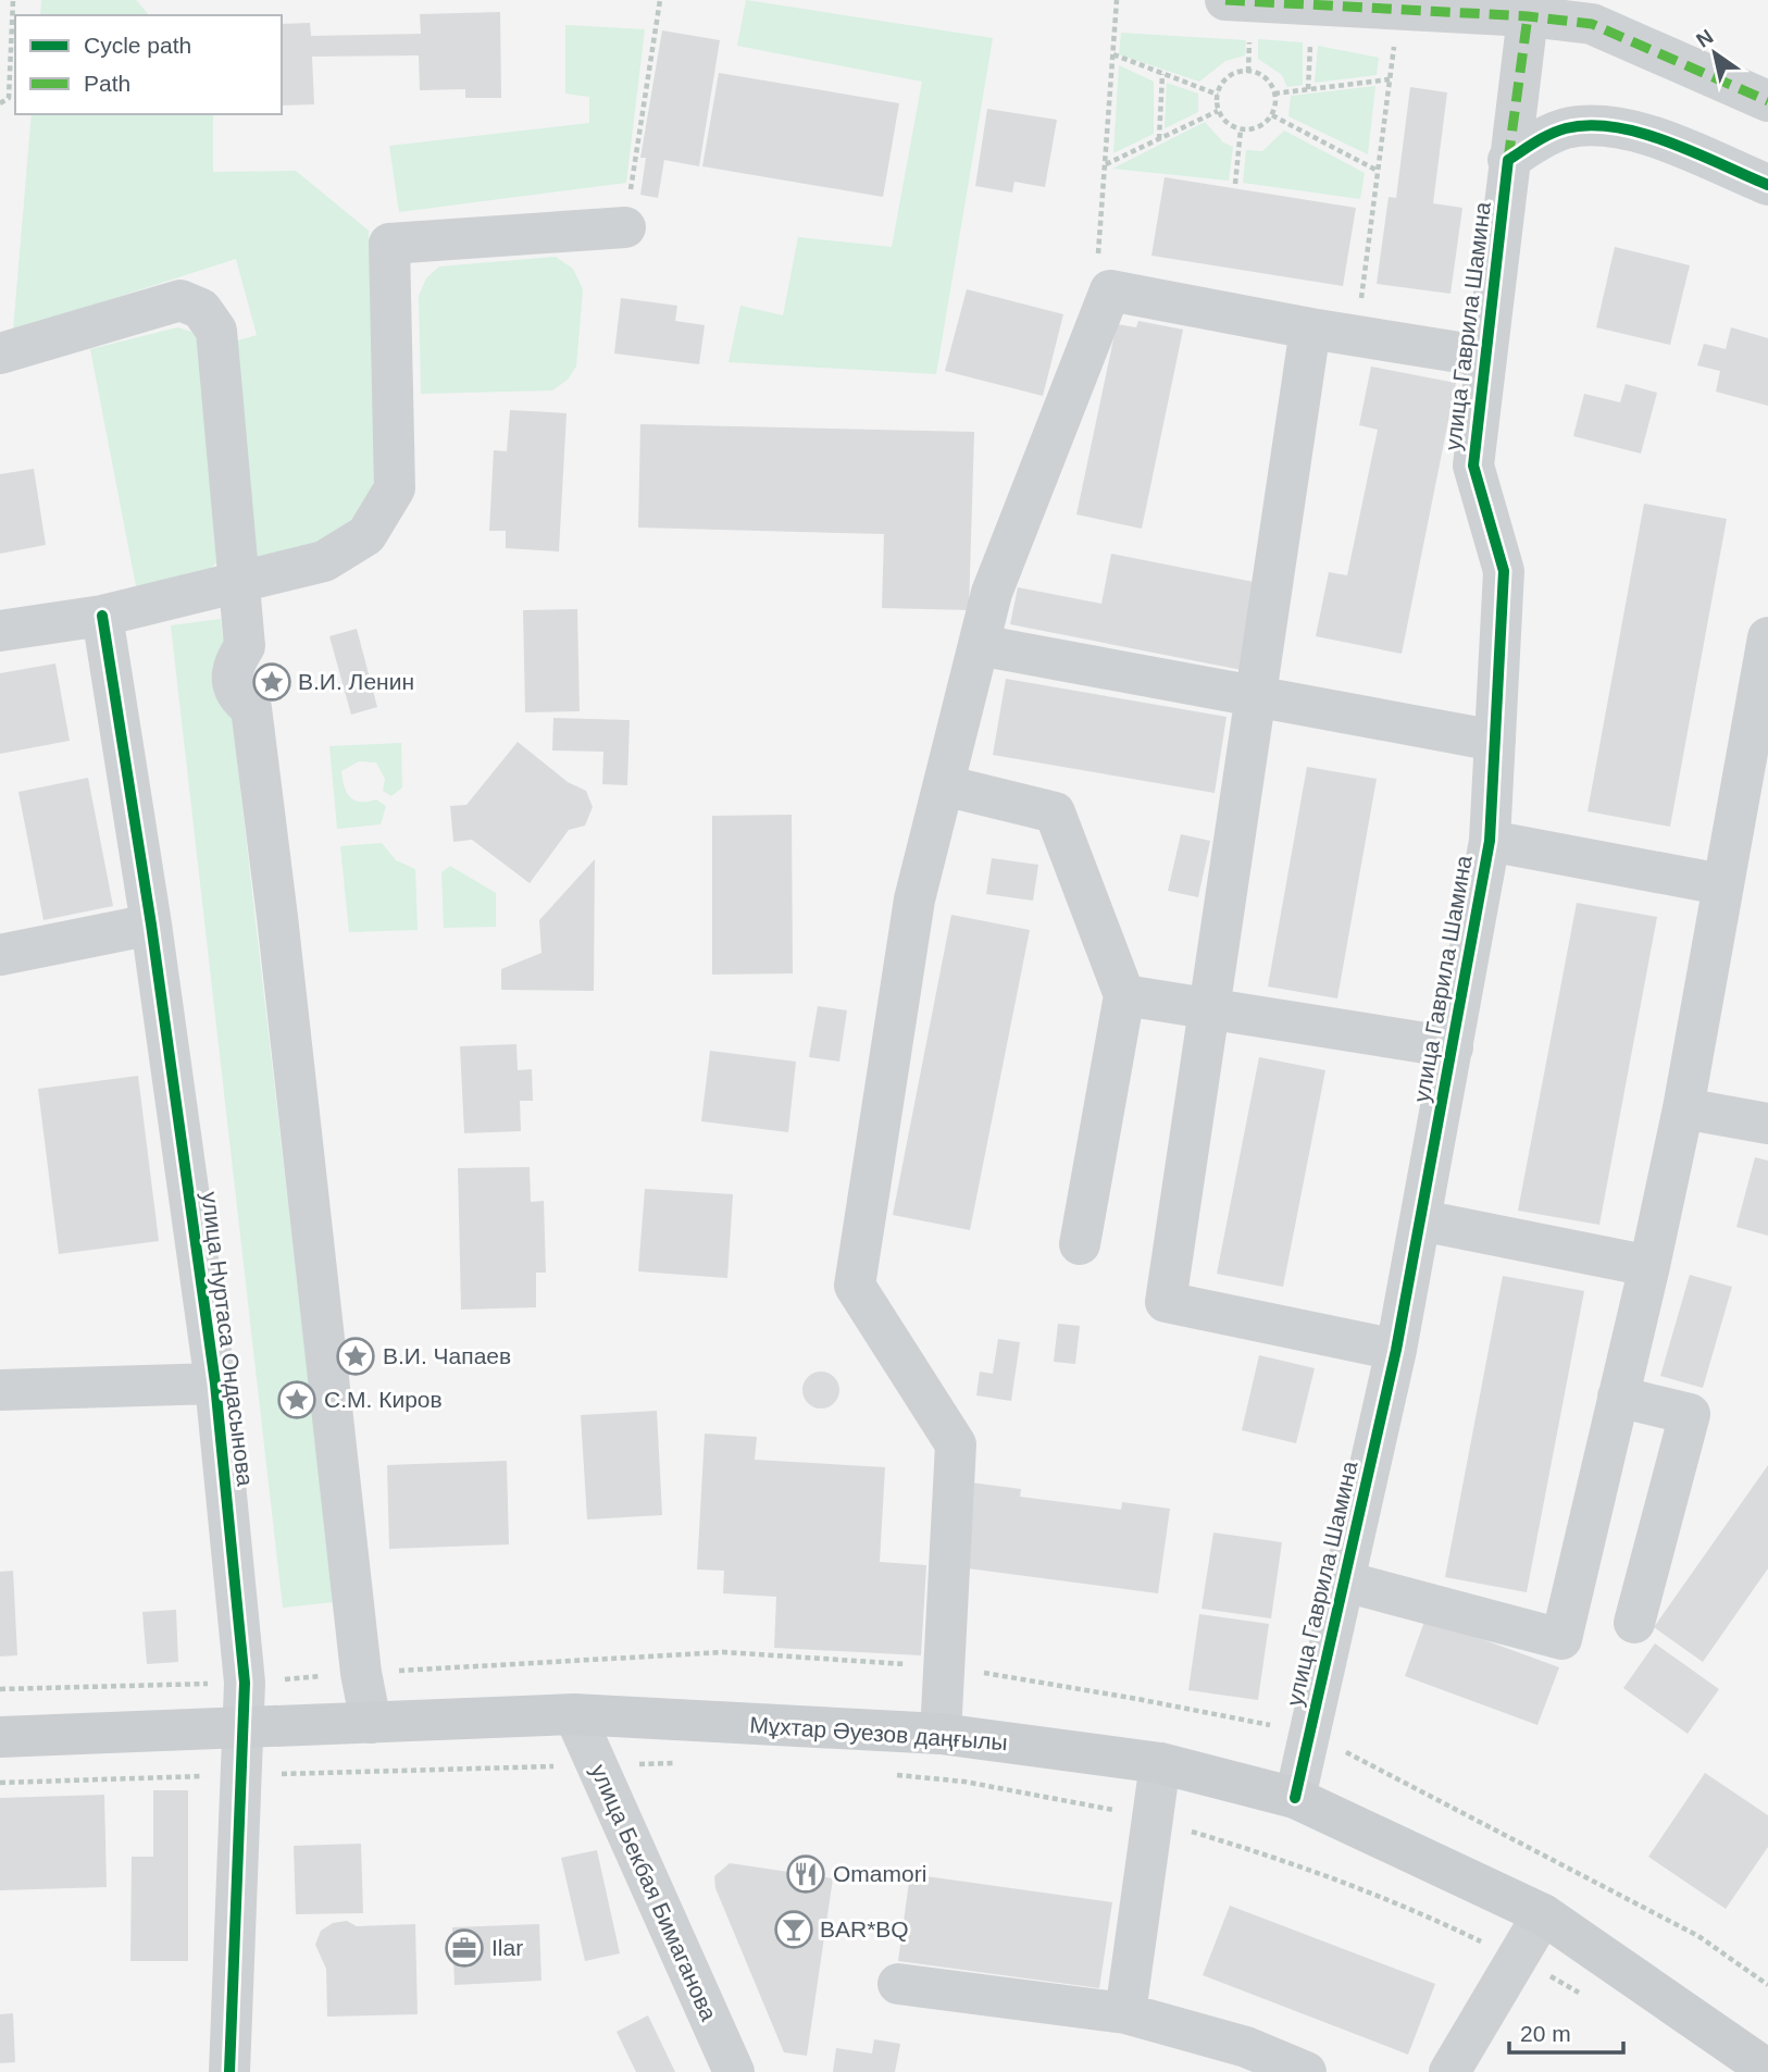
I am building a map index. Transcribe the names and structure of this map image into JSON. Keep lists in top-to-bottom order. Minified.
{"streets":{"main road":["Мұхтар Әуезов даңғылы"],"street":["улица Гаврила Шамина","улица Нуртаса Ондасынова","улица Бекбая Бимаганова"]},"crossings":[["улица Гаврила Шамина","Мұхтар Әуезов даңғылы"],["улица Нуртаса Ондасынова","Мұхтар Әуезов даңғылы"],["Мұхтар Әуезов даңғылы","улица Бекбая Бимаганова"]],"places":{"place":["В.И. Ленин","В.И. Чапаев","С.М. Киров"],"restaurant":["Omamori"],"bar":["BAR*BQ"],"office":["Ilar"]},"legend":["Cycle path","Path"],"scale_bar":"20 m","north":"top left"}
